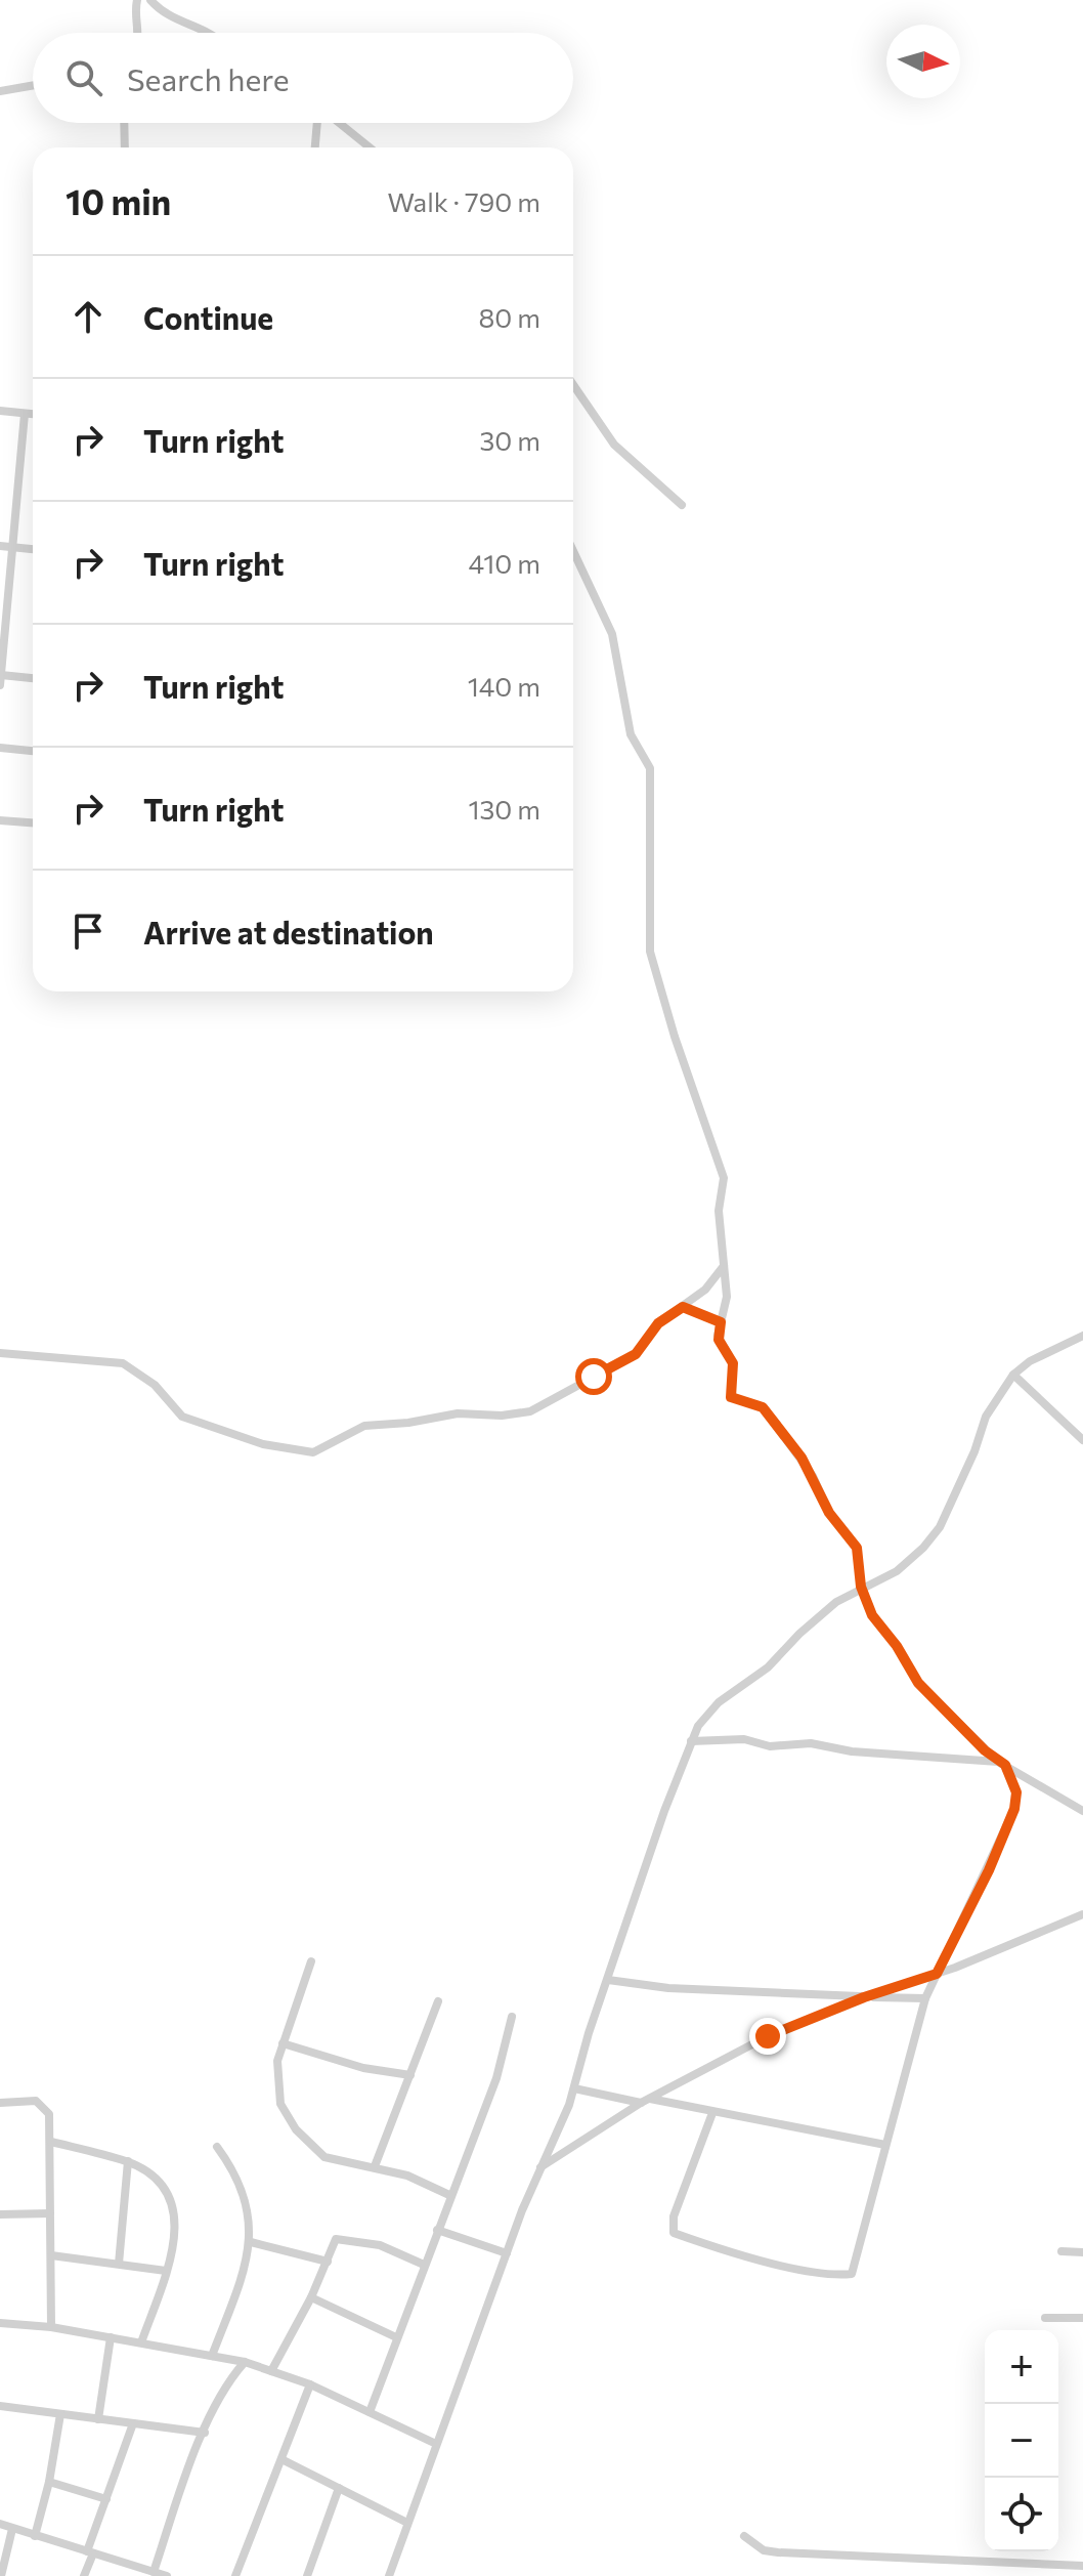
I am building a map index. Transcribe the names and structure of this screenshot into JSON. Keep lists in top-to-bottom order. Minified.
{"north":"right","page":{"search":"Search here","heading":["10 min","Walk · 790 m"],"list":[["Continue","80 m"],["Turn right","30 m"],["Turn right","410 m"],["Turn right","140 m"],["Turn right","130 m"],"Arrive at destination"],"map_buttons":["+","−"]}}
